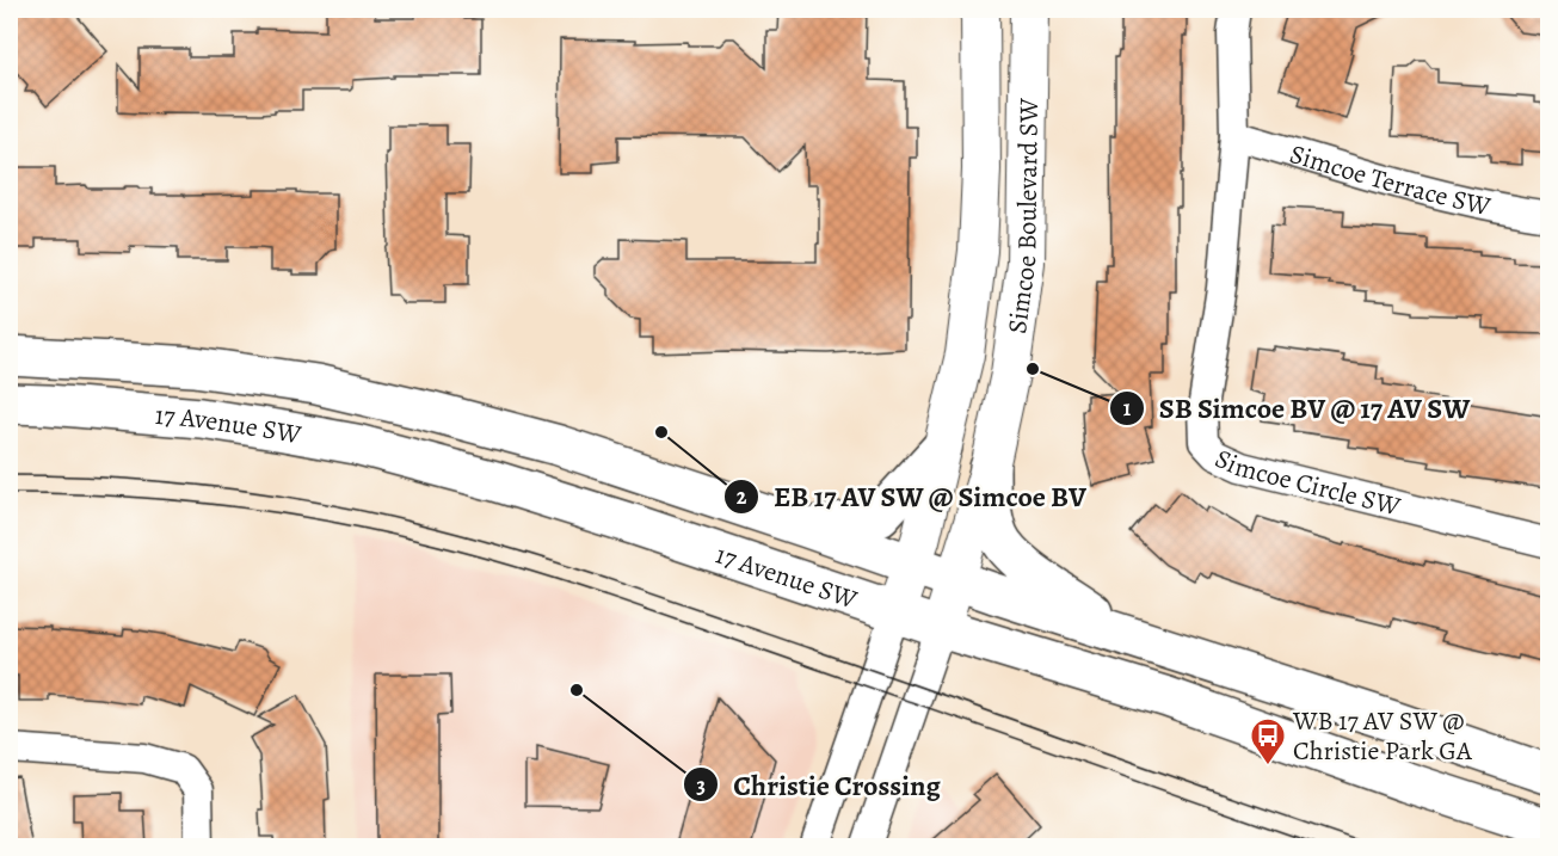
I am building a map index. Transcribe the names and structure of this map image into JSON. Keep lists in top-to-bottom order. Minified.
{"streets":{"main road":["17 Avenue SW"],"street":["Simcoe Terrace SW","Simcoe Boulevard SW","Simcoe Circle SW"]},"crossings":[["Simcoe Terrace SW","Simcoe Circle SW"],["Simcoe Boulevard SW","17 Avenue SW"]],"places":{"other":["SB Simcoe BV @ 17 AV SW","EB 17 AV SW @ Simcoe BV","Christie Crossing"],"bus stop":["WB 17 AV SW @ Christie Park GA"]}}
